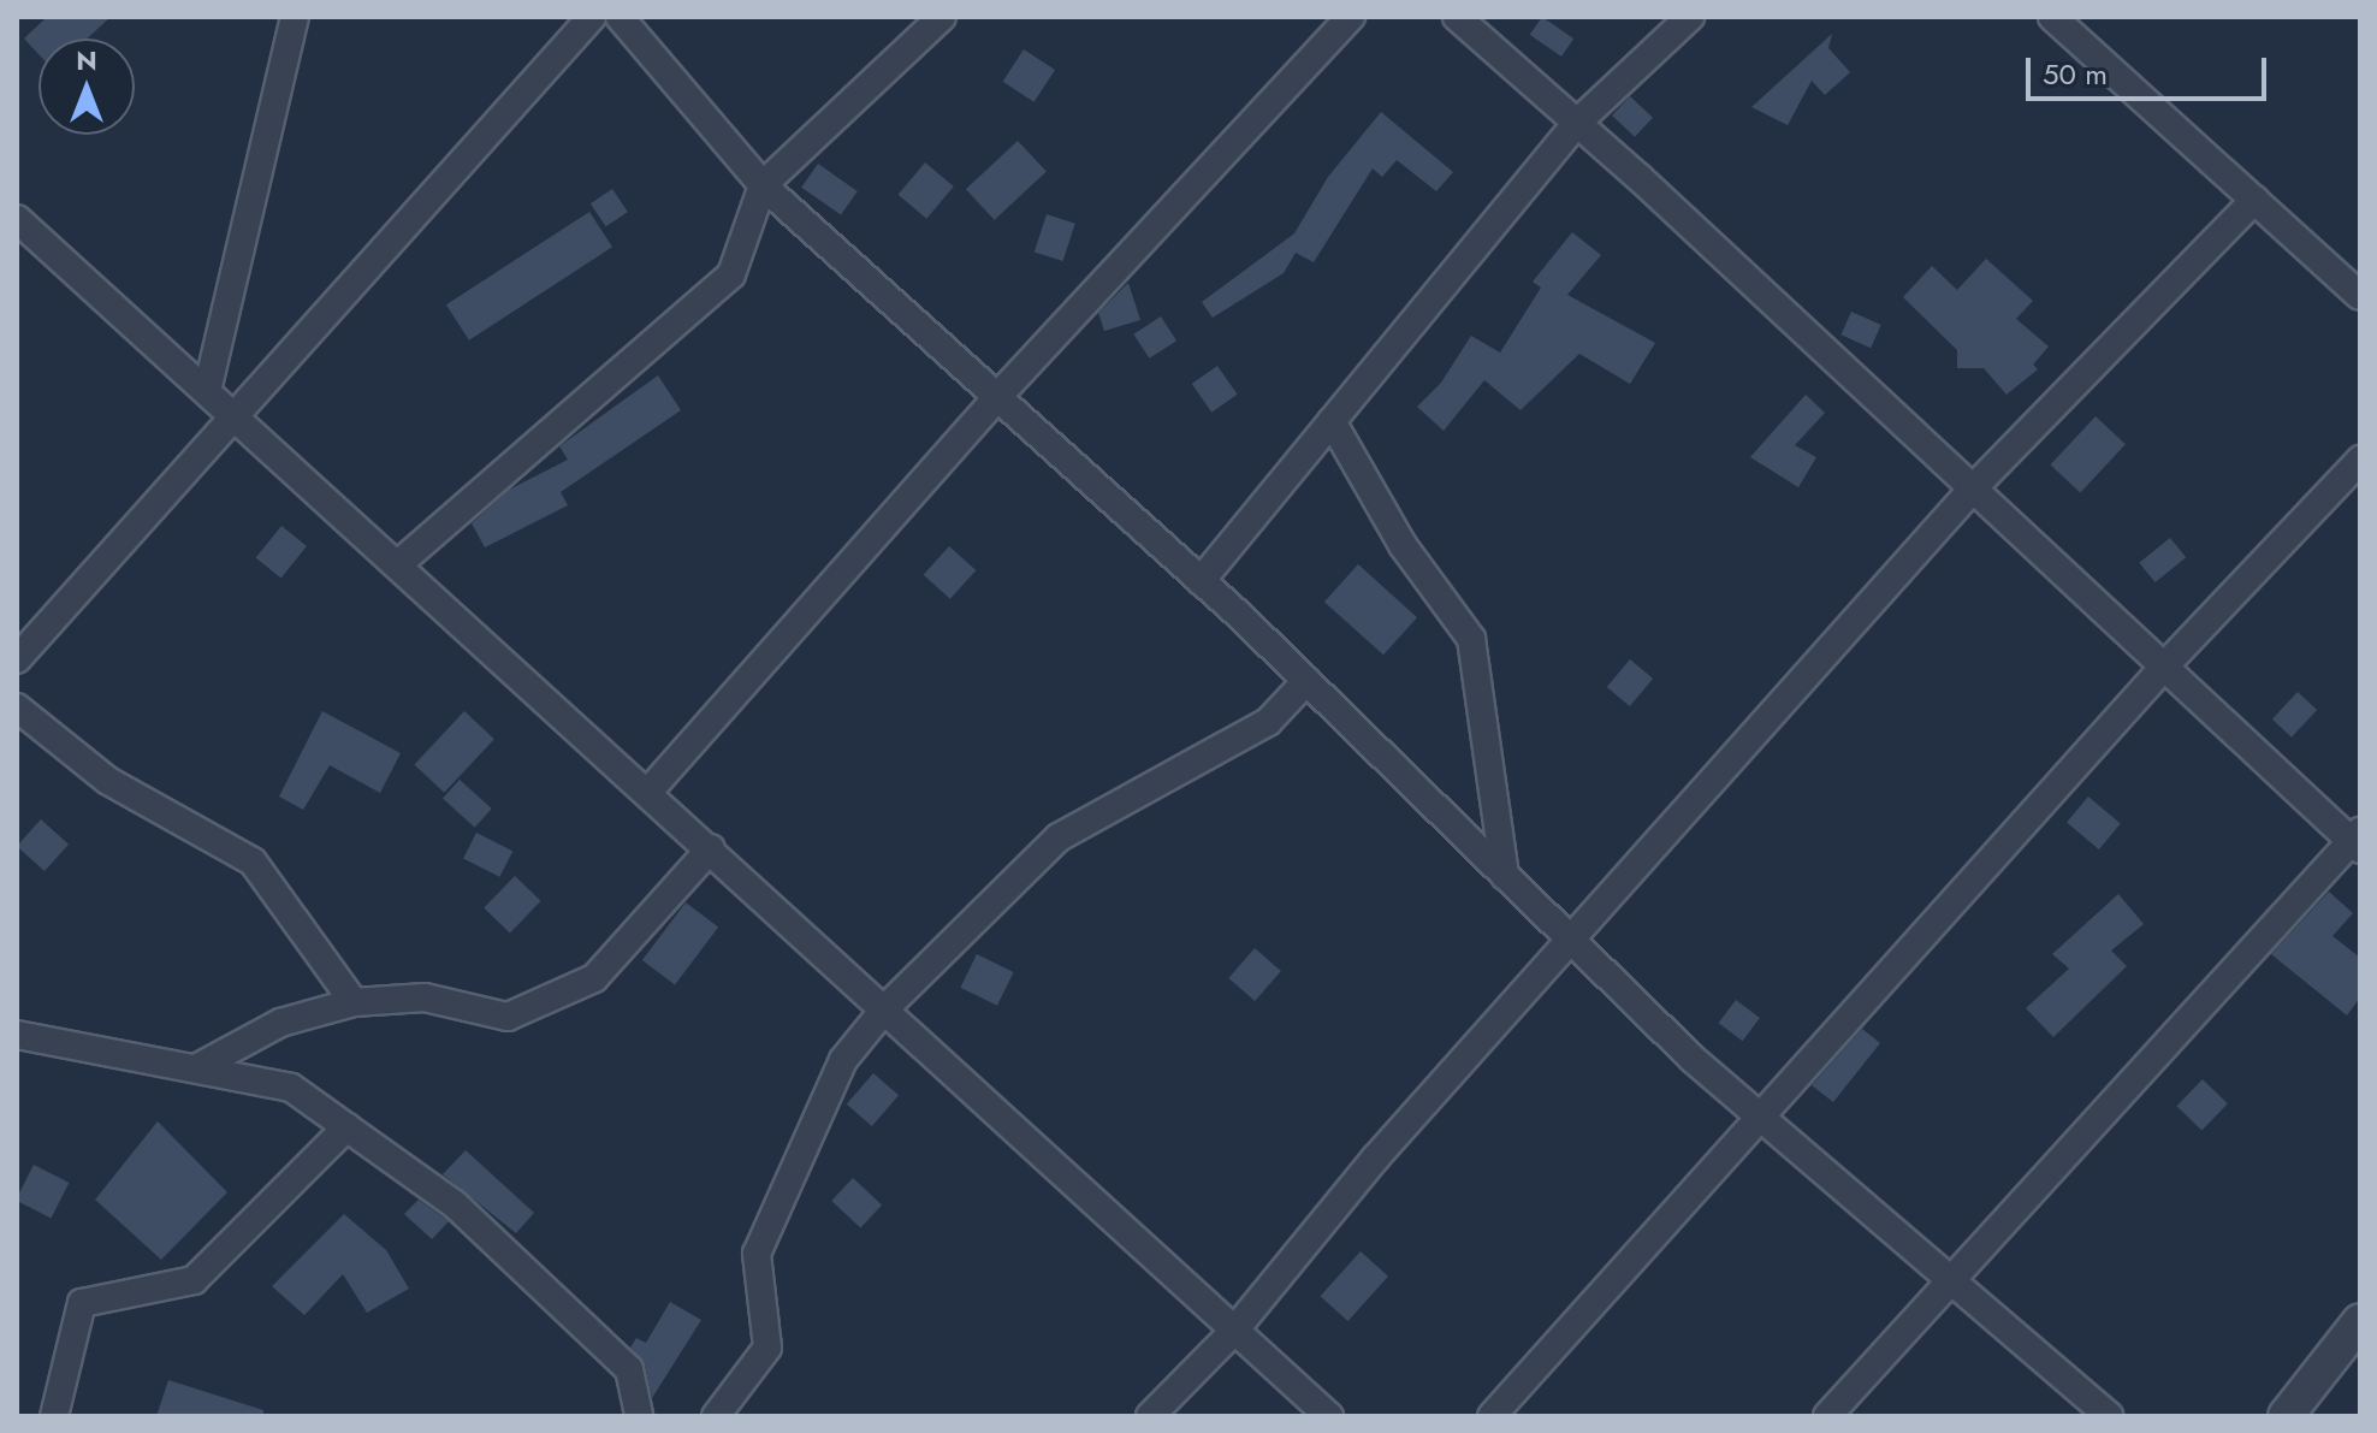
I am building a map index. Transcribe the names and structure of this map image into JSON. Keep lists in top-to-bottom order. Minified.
{"scale_bar":"50 m","north":"top"}
